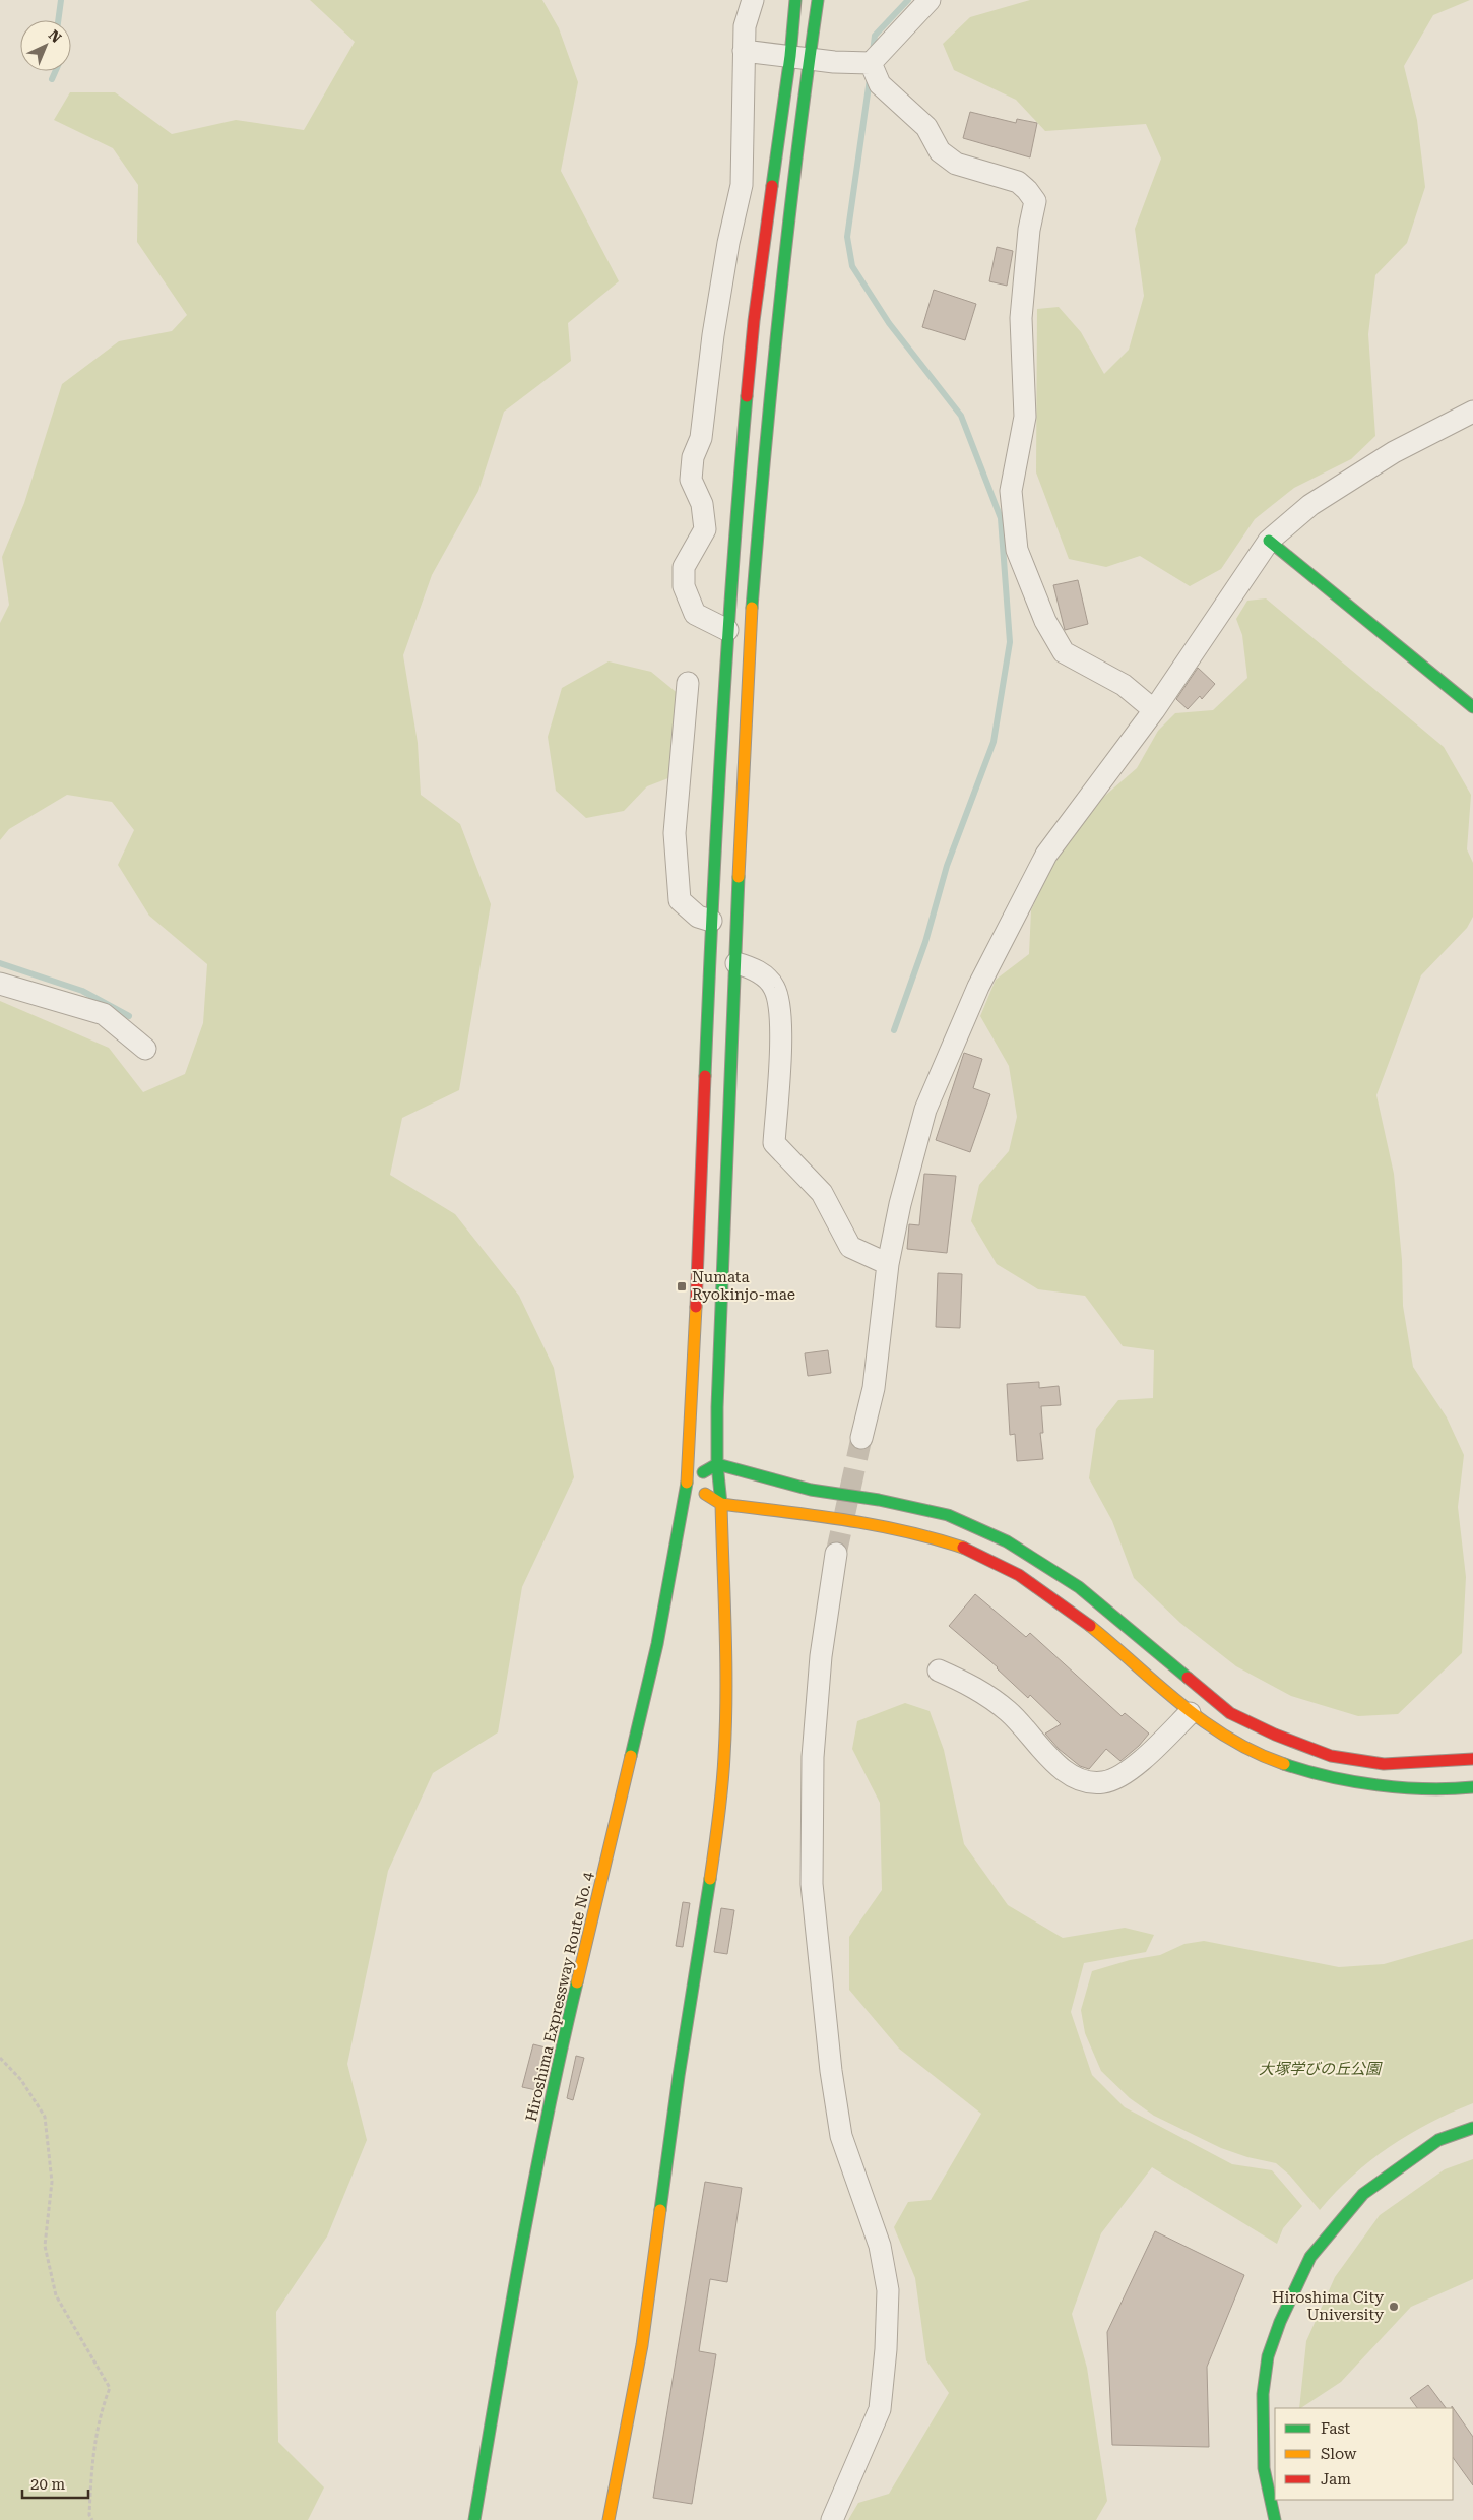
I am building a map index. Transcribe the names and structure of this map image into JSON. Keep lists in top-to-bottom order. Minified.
{"streets":{"main road":["Hiroshima Expressway Route No. 4"]},"parks":["大塚学びの丘公園"],"places":{"transit":["Numata Ryokinjo-mae"],"other":["Hiroshima City University"]},"legend":["Fast","Slow","Jam"],"scale_bar":"20 m","north":"top right"}
